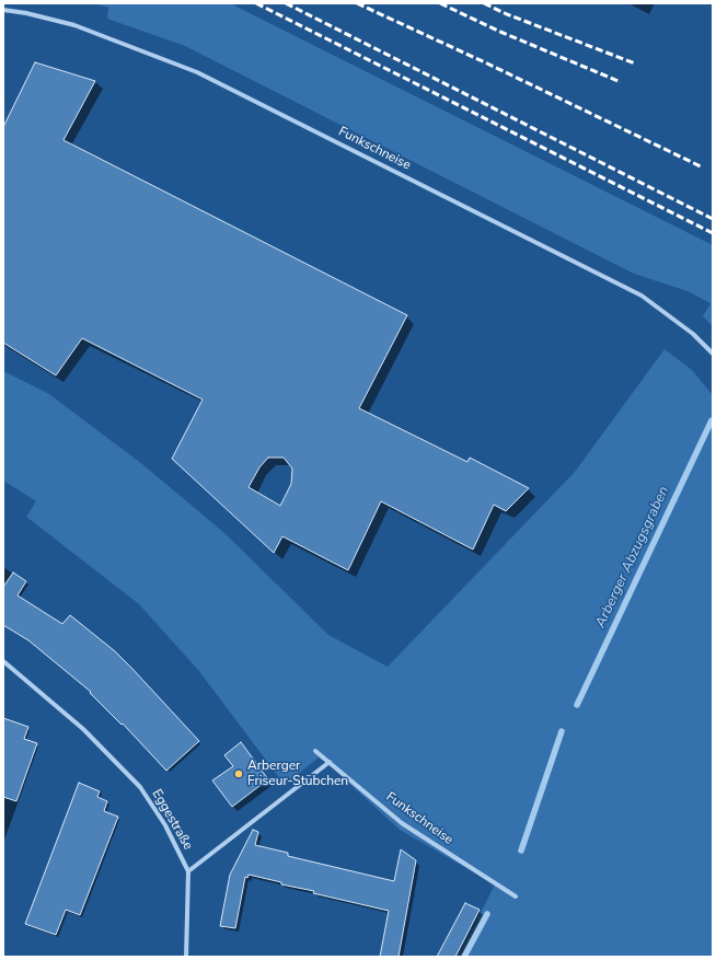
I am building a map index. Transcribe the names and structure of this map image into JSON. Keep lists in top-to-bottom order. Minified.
{"streets":{"street":["Funkschneise","Eggestraße"]},"crossings":[["Funkschneise","Eggestraße"]],"water":["Arberger Abzugsgraben"],"places":["Arberger Friseur-Stübchen"]}
